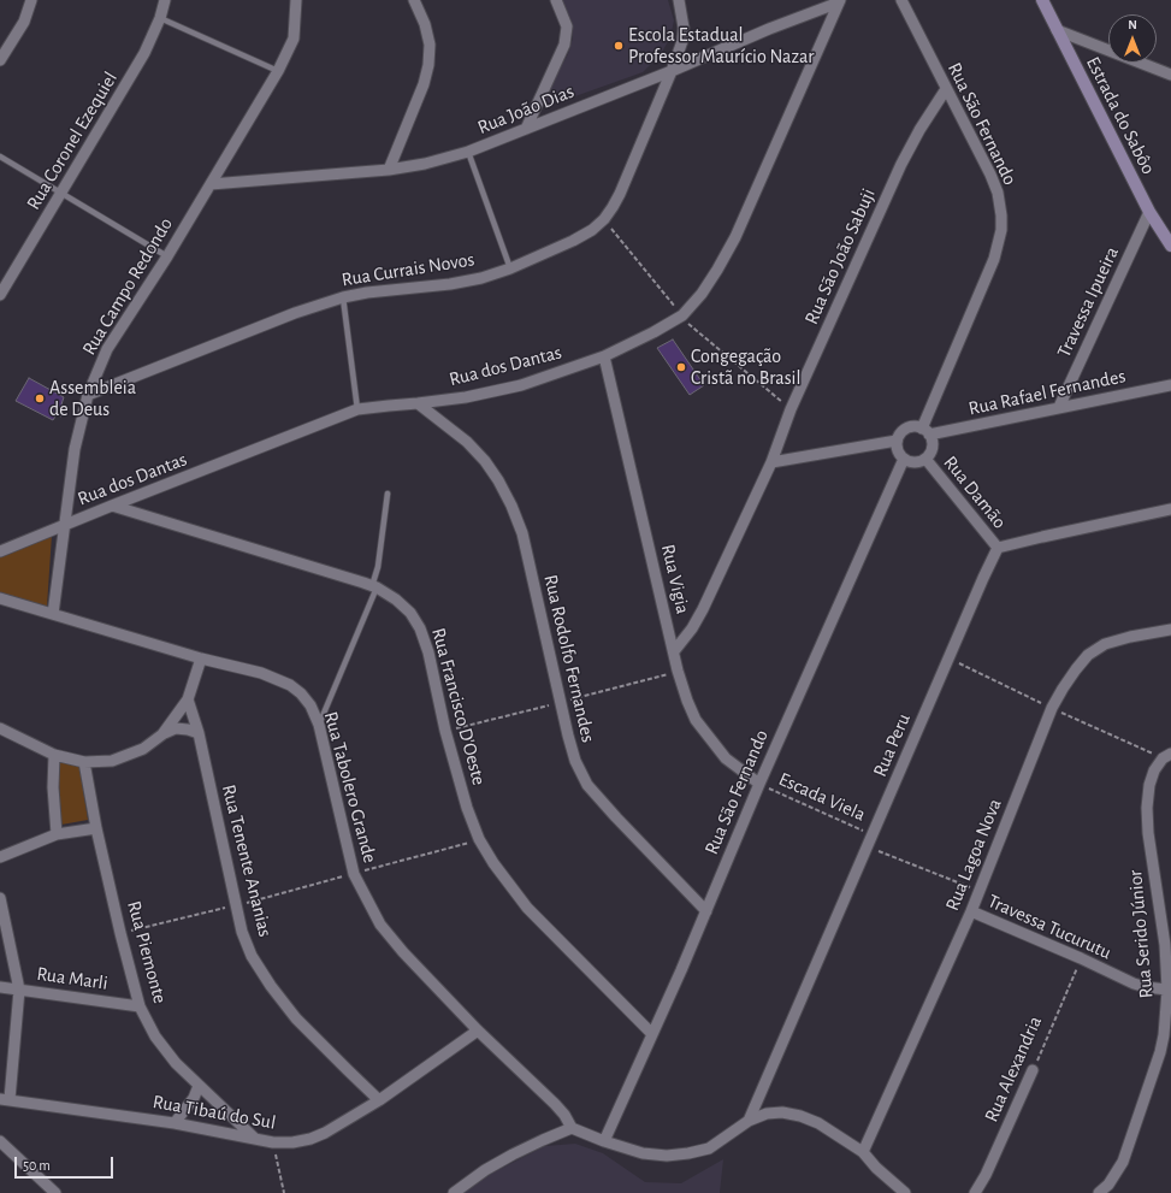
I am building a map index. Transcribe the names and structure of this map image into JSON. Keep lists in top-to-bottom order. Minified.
{"streets":{"street":["Rua João Dias","Estrada do Sabôo","Rua São Fernando","Rua Coronel Ezequiel","Rua São João Sabuji","Rua Currais Novos","Rua Campo Redondo","Travessa Ipueira","Rua dos Dantas","Rua Rafael Fernandes","Rua Damão","Rua Vigia","Rua Rodolfo Fernandes","Rua Francisco D'Oeste","Rua Peru","Rua Tabolero Grande","Rua Lagoa Nova","Rua Tenente Ananias","Travessa Tucurutu","Rua Serido Júnior","Rua Piemonte","Rua Marli","Rua Alexandria","Rua Tibaú do Sul"],"path":["Escada Viela"]},"crossings":[["Rua João Dias","Rua Currais Novos"],["Rua João Dias","Rua Campo Redondo"],["Rua João Dias","Rua dos Dantas"],["Estrada do Sabôo","Travessa Ipueira"],["Rua São Fernando","Rua São João Sabuji"],["Rua São Fernando","Rua Rafael Fernandes"],["Rua São Fernando","Rua Damão"],["Rua São Fernando","Rua Vigia"],["Rua São Fernando","Rua Rodolfo Fernandes"],["Rua São Fernando","Rua Francisco D'Oeste"],["Rua São Fernando","Escada Viela"],["Rua São João Sabuji","Rua Vigia"],["Rua Currais Novos","Rua Campo Redondo"],["Rua Campo Redondo","Rua dos Dantas"],["Rua Campo Redondo","Rua Tabolero Grande"],["Travessa Ipueira","Rua Rafael Fernandes"],["Rua dos Dantas","Rua Vigia"],["Rua dos Dantas","Rua Rodolfo Fernandes"],["Rua dos Dantas","Rua Francisco D'Oeste"],["Rua Rafael Fernandes","Rua Damão"],["Rua Damão","Rua Peru"],["Rua Vigia","Escada Viela"],["Rua Peru","Escada Viela"],["Rua Tabolero Grande","Rua Tibaú do Sul"],["Rua Lagoa Nova","Travessa Tucurutu"],["Rua Tenente Ananias","Rua Tibaú do Sul"],["Travessa Tucurutu","Rua Serido Júnior"],["Travessa Tucurutu","Rua Alexandria"],["Rua Piemonte","Rua Marli"],["Rua Piemonte","Rua Tibaú do Sul"]],"places":["Escola Estadual Professor Maurício Nazar","Congegação Cristã no Brasil","Assembleia de Deus"],"scale_bar":"50 m","north":"top"}
